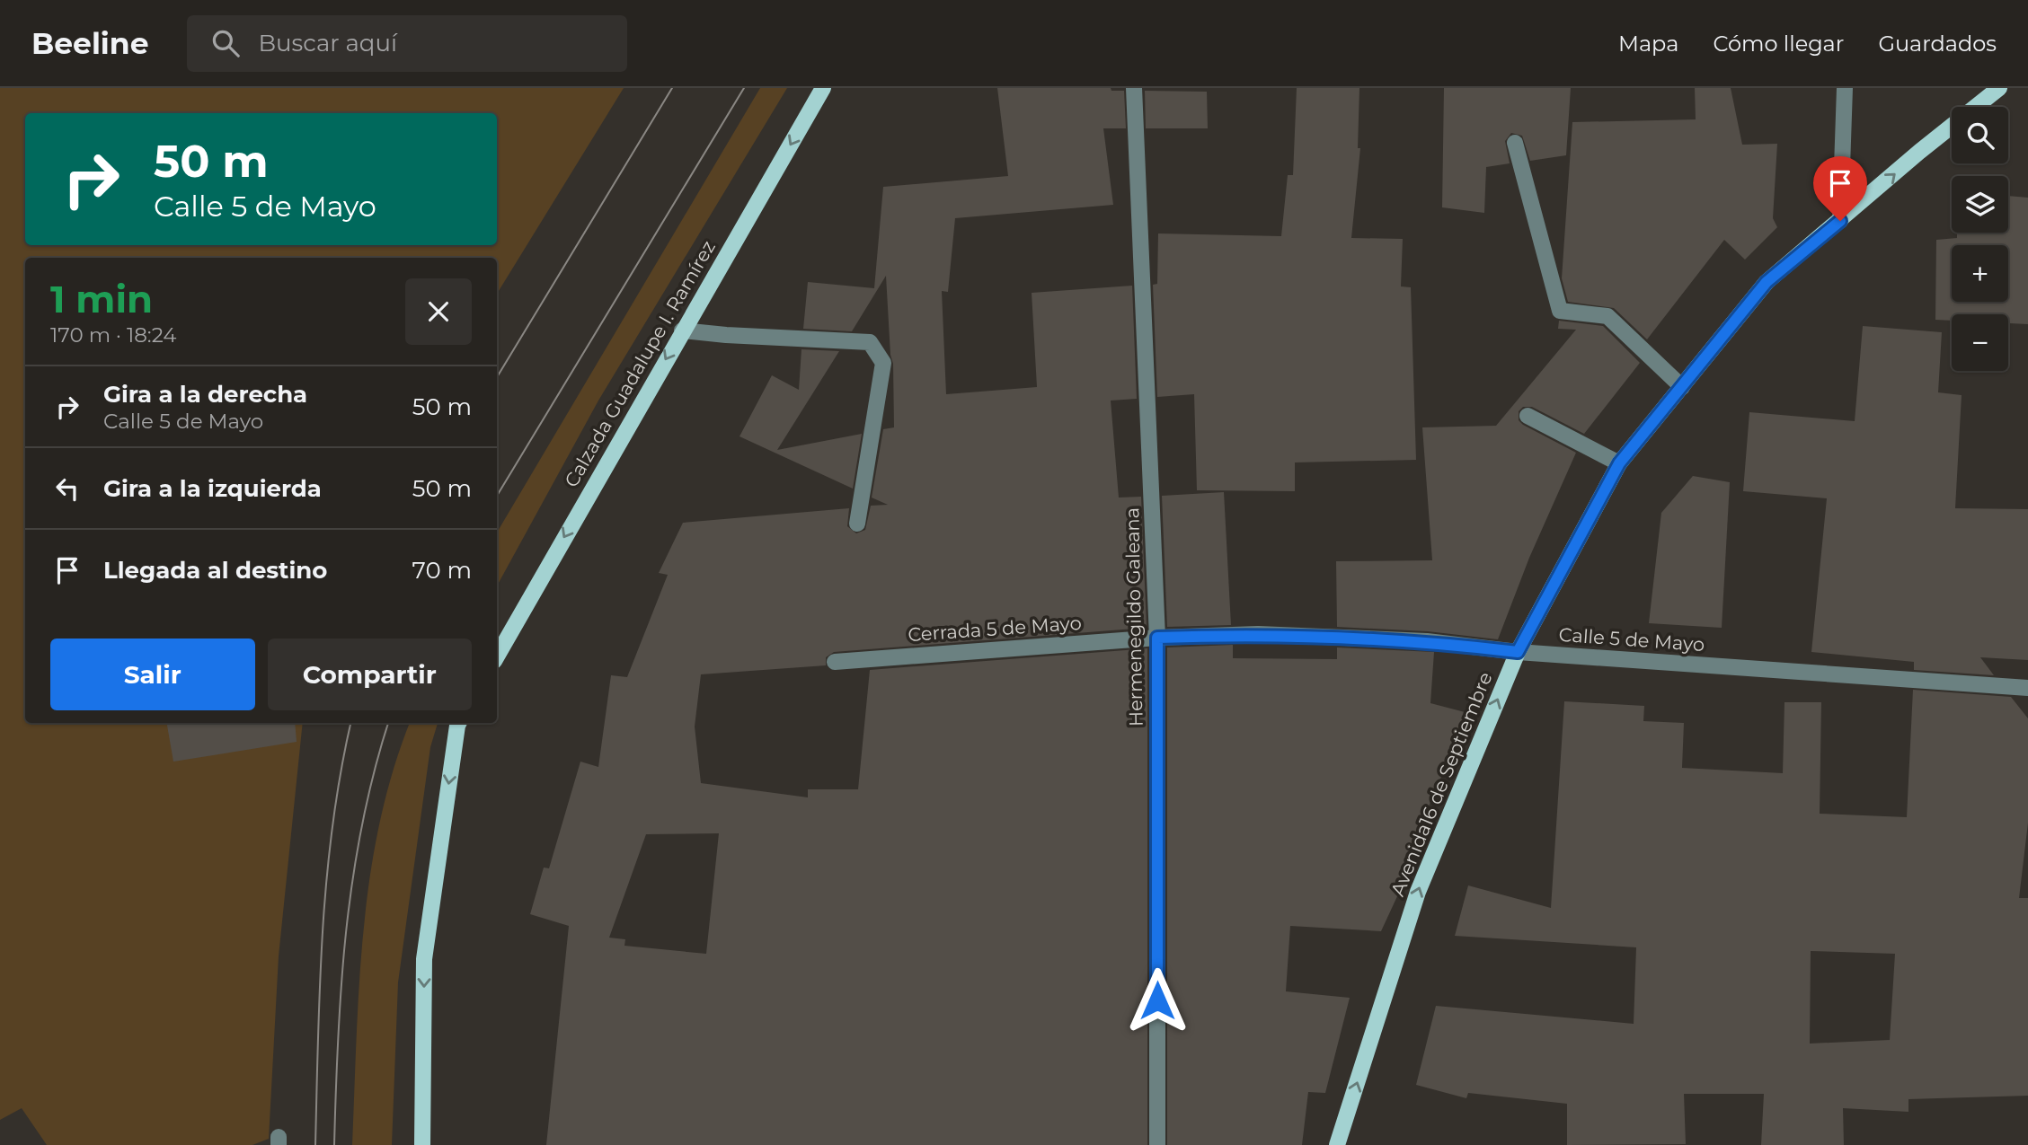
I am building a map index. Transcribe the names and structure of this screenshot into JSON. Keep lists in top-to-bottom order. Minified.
{"streets":{"main road":["Calzada Guadalupe I. Ramírez","Avenida16 de Septiembre"],"street":["Hermenegildo Galeana","Cerrada 5 de Mayo","Calle 5 de Mayo"]},"crossings":[["Hermenegildo Galeana","Cerrada 5 de Mayo"],["Hermenegildo Galeana","Calle 5 de Mayo"],["Cerrada 5 de Mayo","Calle 5 de Mayo"],["Calle 5 de Mayo","Avenida16 de Septiembre"]],"one_way":["Calzada Guadalupe I. Ramírez","Avenida16 de Septiembre"],"page":{"header":"Beeline","search":"Buscar aquí","nav":["Mapa","Cómo llegar","Guardados"],"map_buttons":["+","−"],"turn":["50 m","Calle 5 de Mayo"],"heading":["1 min","170 m · 18:24"],"list":[{"name":"Gira a la derecha","note":"Calle 5 de Mayo","value":"50 m"},{"name":"Gira a la izquierda","value":"50 m"},{"name":"Llegada al destino","value":"70 m"}],"buttons":["Salir","Compartir"]}}
